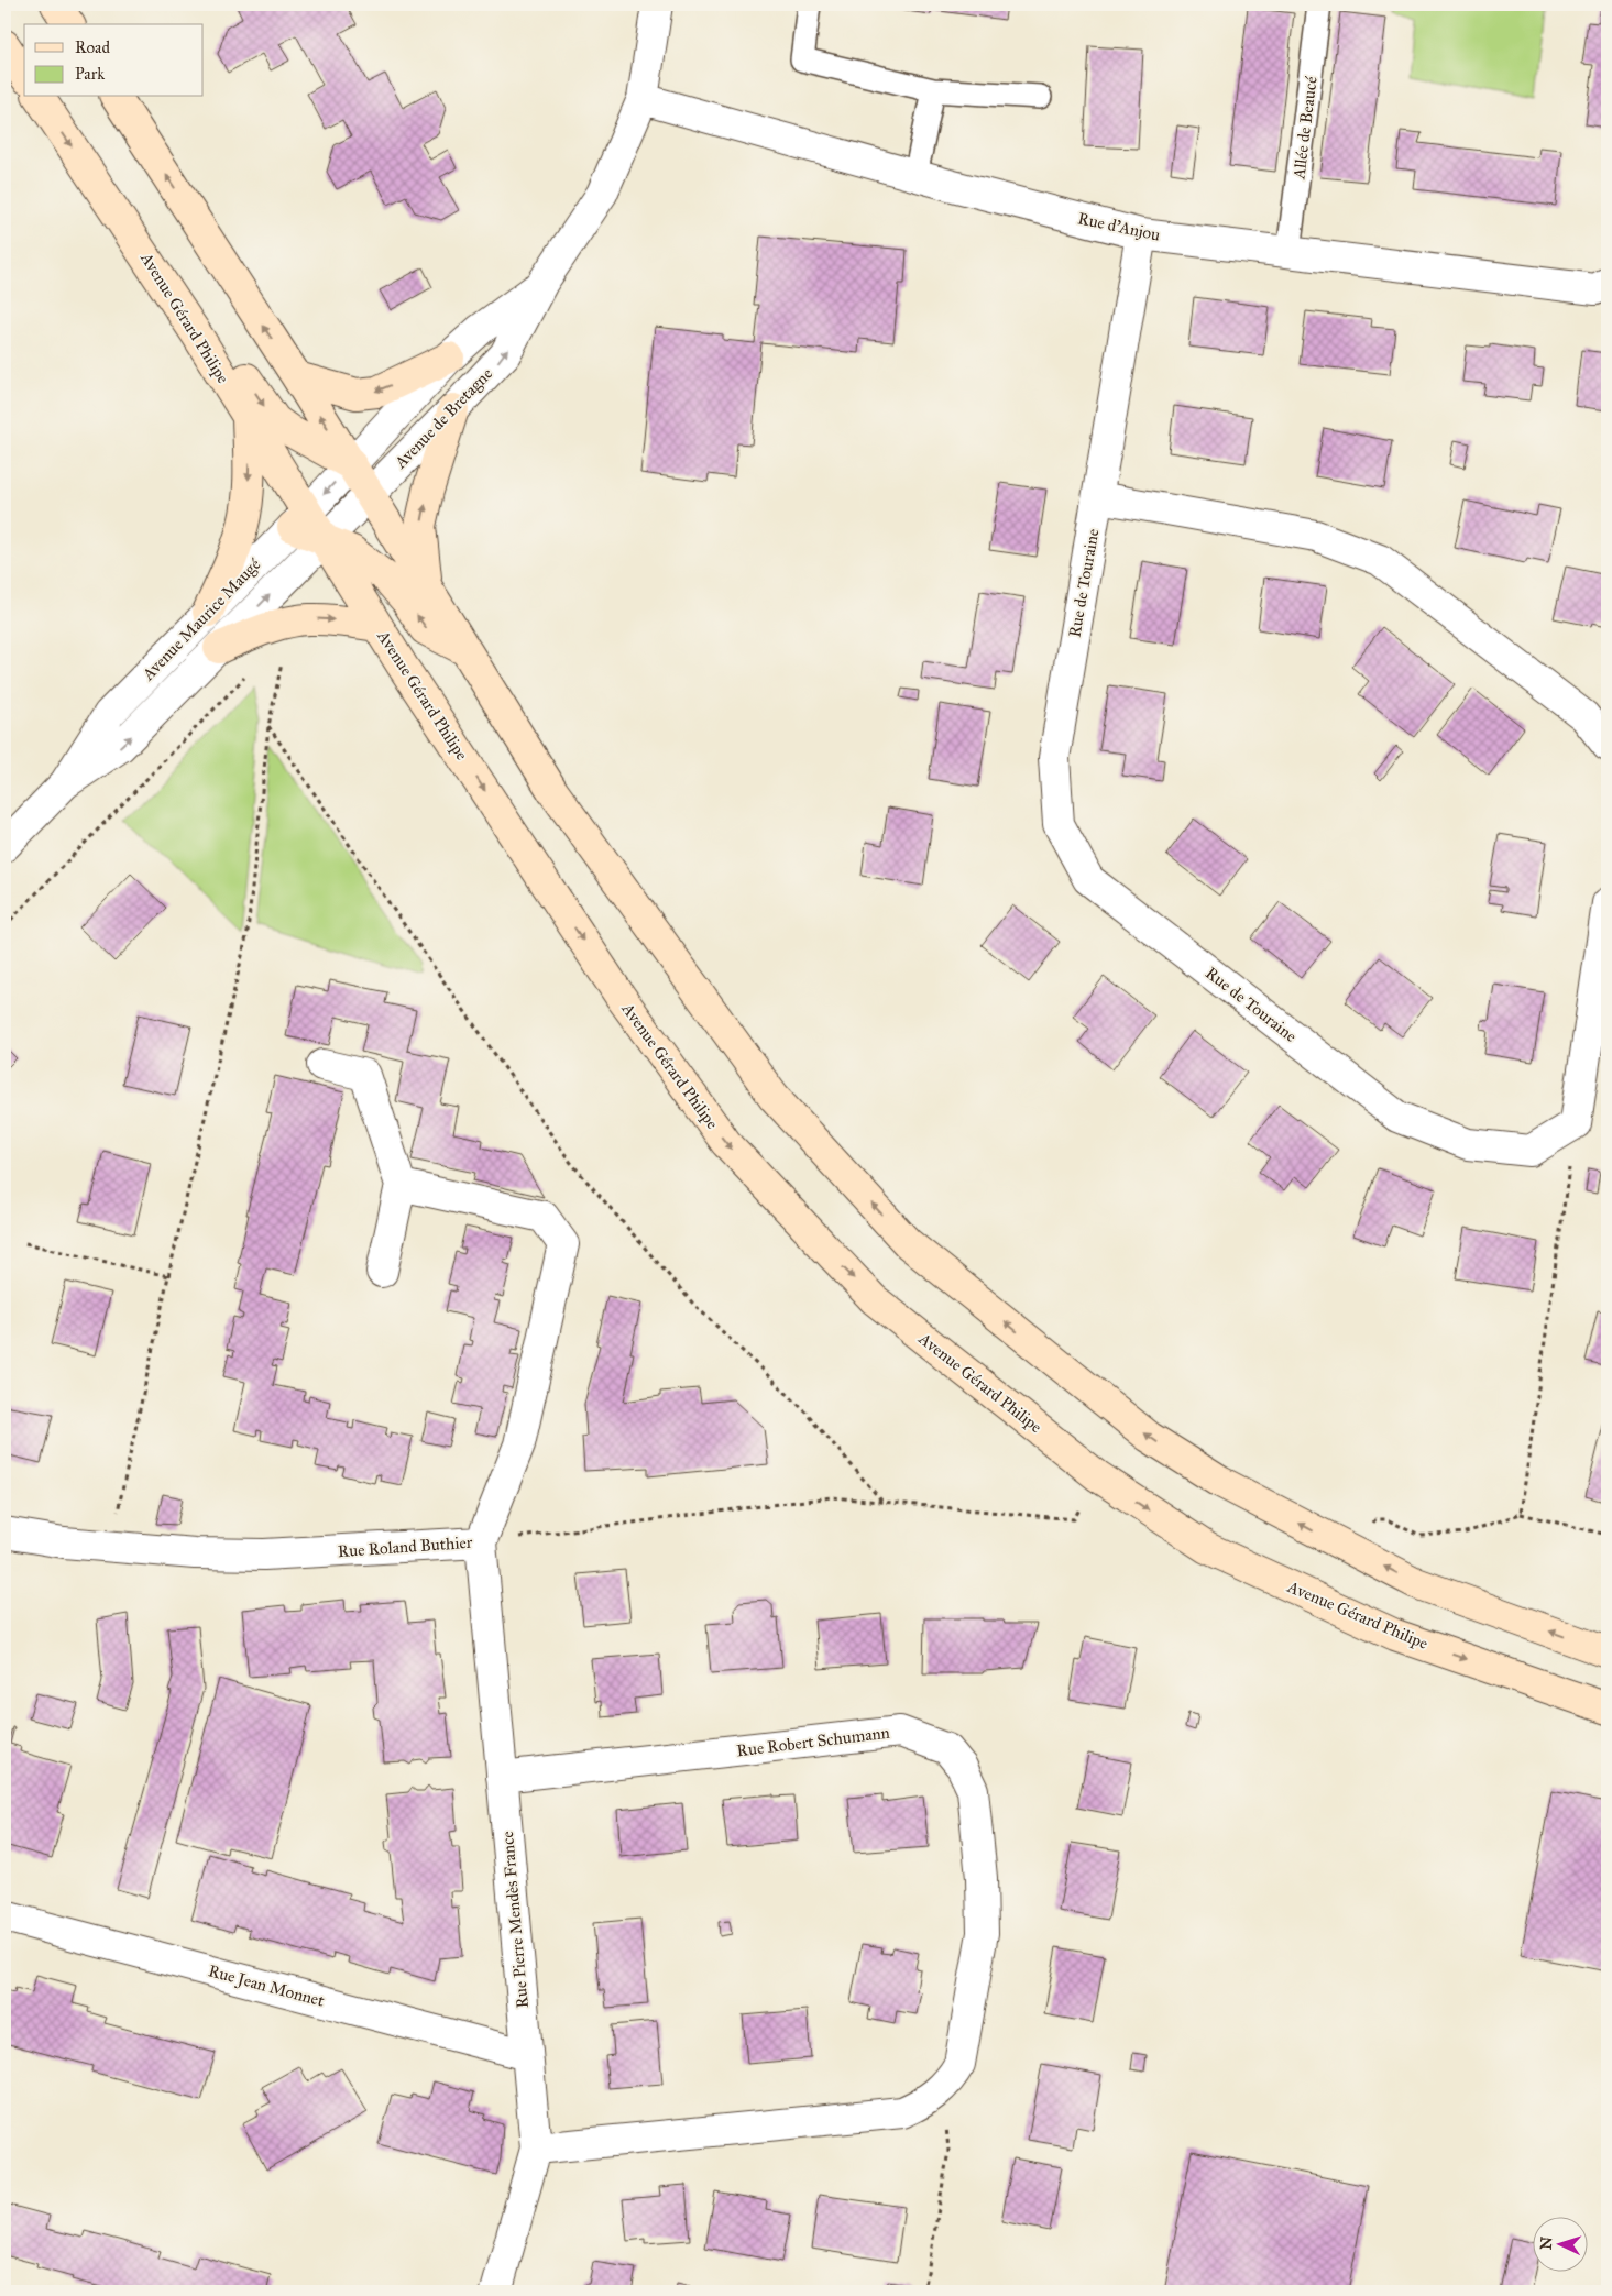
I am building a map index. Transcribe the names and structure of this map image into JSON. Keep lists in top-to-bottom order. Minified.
{"streets":{"main road":["Avenue Gérard Philipe"],"street":["Rue d'Anjou","Avenue de Bretagne","Rue de Touraine","Avenue Maurice Maugé","Rue Roland Buthier","Rue Robert Schumann","Rue Pierre Mendès France","Rue Jean Monnet"],"lane":["Allée de Beaucé"]},"crossings":[["Allée de Beaucé","Rue d'Anjou"],["Rue d'Anjou","Avenue de Bretagne"],["Rue d'Anjou","Rue de Touraine"],["Avenue Gérard Philipe","Avenue de Bretagne"],["Avenue Gérard Philipe","Avenue Maurice Maugé"],["Avenue de Bretagne","Avenue Maurice Maugé"],["Rue Roland Buthier","Rue Pierre Mendès France"],["Rue Robert Schumann","Rue Pierre Mendès France"],["Rue Pierre Mendès France","Rue Jean Monnet"]],"legend":["Road","Park"],"north":"left"}
